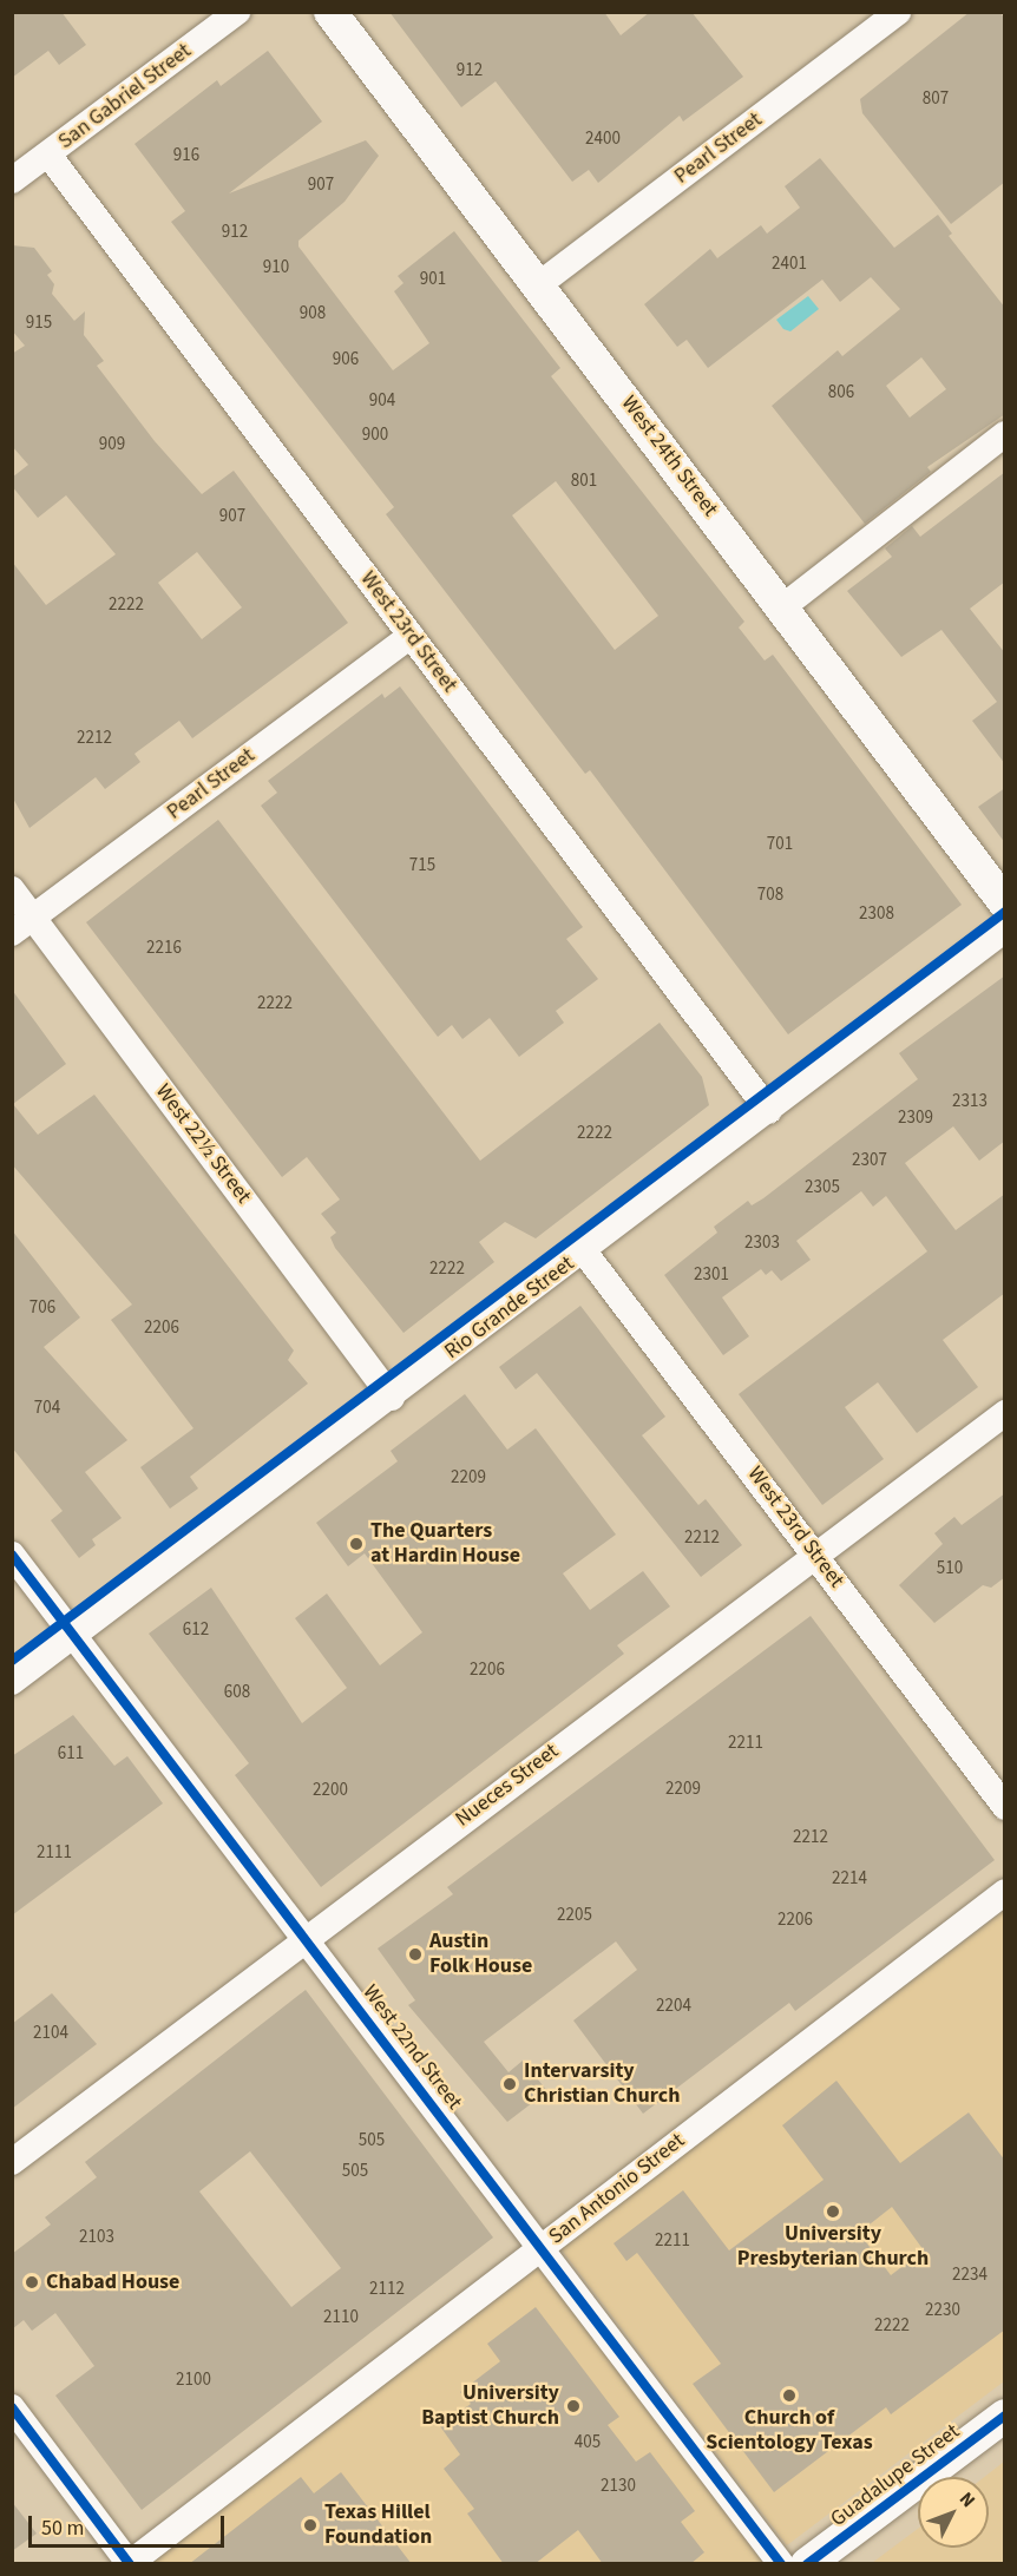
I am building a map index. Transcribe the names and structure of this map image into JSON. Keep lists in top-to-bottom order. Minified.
{"streets":{"main road":["West 24th Street","Guadalupe Street"],"street":["San Gabriel Street","Pearl Street","West 23rd Street","West 22½ Street","Rio Grande Street","Nueces Street","West 22nd Street","San Antonio Street"]},"crossings":[["San Gabriel Street","West 23rd Street"],["Pearl Street","West 24th Street"],["Pearl Street","West 23rd Street"],["Pearl Street","West 22½ Street"],["West 23rd Street","Rio Grande Street"],["West 23rd Street","Nueces Street"],["West 22½ Street","Rio Grande Street"],["Rio Grande Street","West 22nd Street"],["Nueces Street","West 22nd Street"],["West 22nd Street","San Antonio Street"]],"places":["The Quarters at Hardin House","Austin Folk House","Intervarsity Christian Church","University Presbyterian Church","Chabad House","Church of Scientology Texas","University Baptist Church","Texas Hillel Foundation"],"house_numbers":["912","807","2400","916","907","912","2401","910","901","908","915","906","806","904","900","909","801","907","2222","2212","701","715","708","2308","2216","2222","2313","2309","2222","2307","2305","2303","2222","2301","706","2206","704","2209","2212","510","612","2206","608","2211","611","2209","2200","2212","2111","2214","2205","2206","2204","2104","505","505","2103","2211","2234","2112","2230","2110","2222","2100","405","2130"],"scale_bar":"50 m","north":"top right"}
